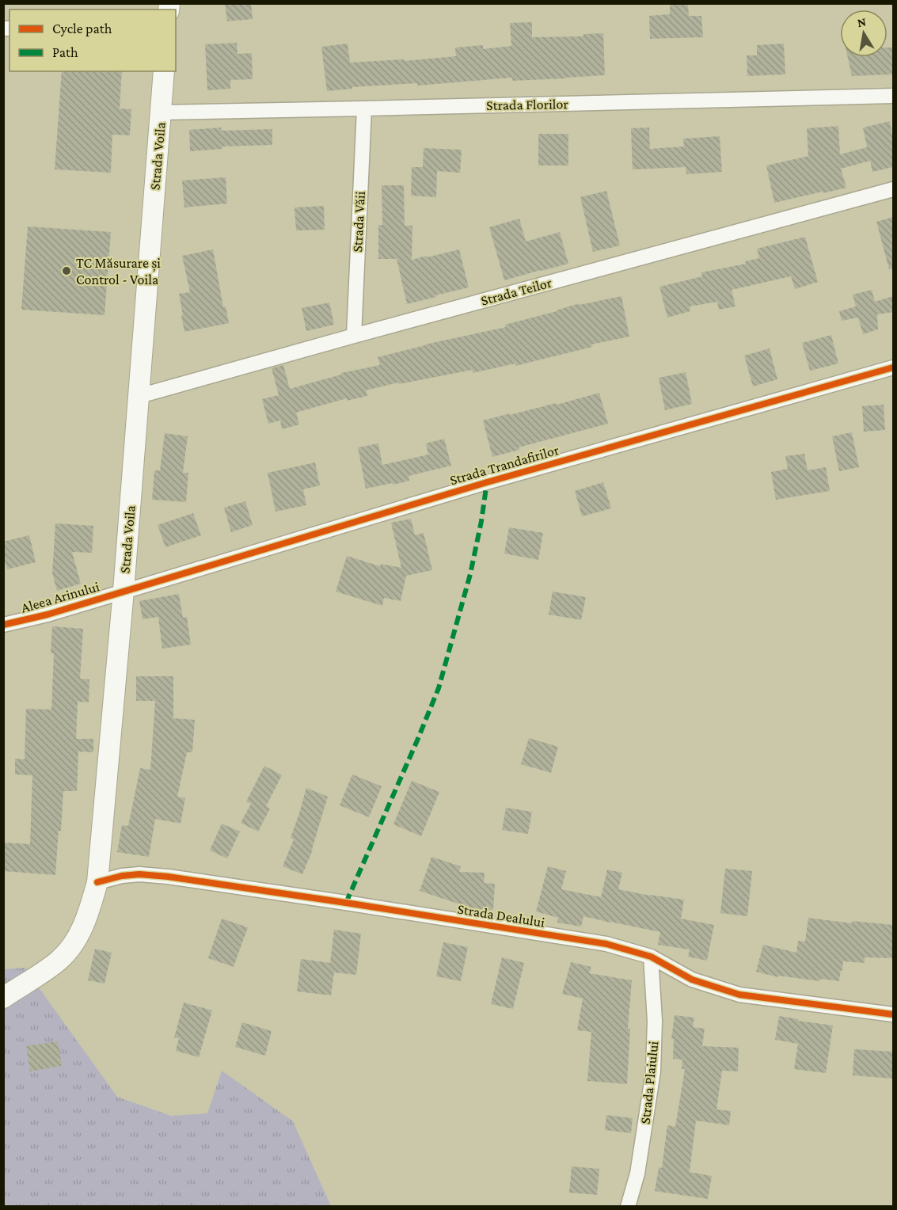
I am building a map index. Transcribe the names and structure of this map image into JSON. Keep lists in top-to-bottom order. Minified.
{"streets":{"main road":["Strada Voila"],"street":["Strada Florilor","Strada Văii","Strada Teilor","Strada Trandafirilor","Aleea Arinului","Strada Dealului","Strada Plaiului"]},"crossings":[["Strada Florilor","Strada Voila"],["Strada Florilor","Strada Văii"],["Strada Voila","Strada Teilor"],["Strada Voila","Strada Trandafirilor"],["Strada Voila","Aleea Arinului"],["Strada Voila","Strada Dealului"],["Strada Văii","Strada Teilor"],["Strada Trandafirilor","Aleea Arinului"],["Strada Dealului","Strada Plaiului"]],"places":["TC Măsurare și Control - Voila"],"legend":["Cycle path","Path"],"north":"top"}
